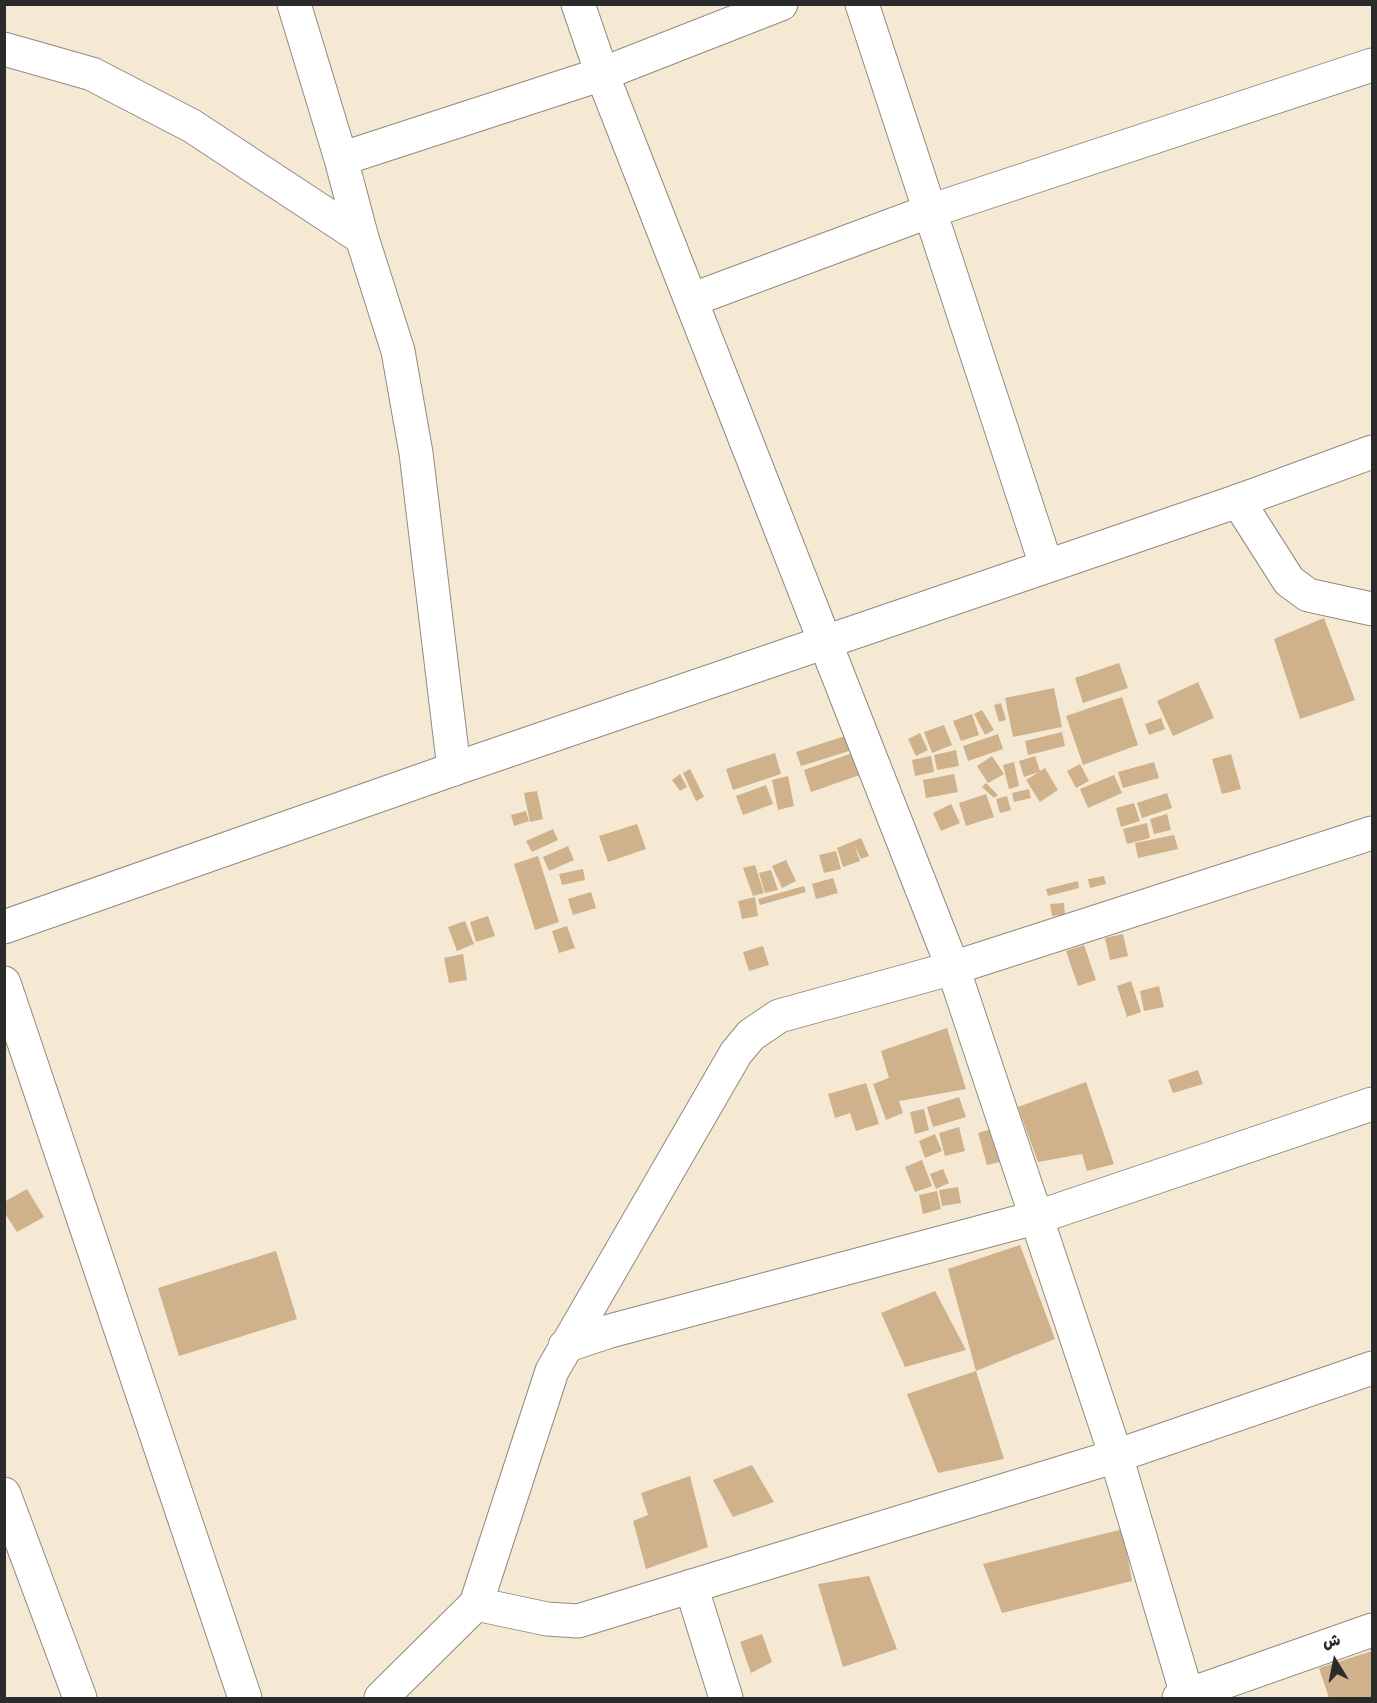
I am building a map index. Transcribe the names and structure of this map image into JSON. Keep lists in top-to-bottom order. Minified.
{"north":"top"}
